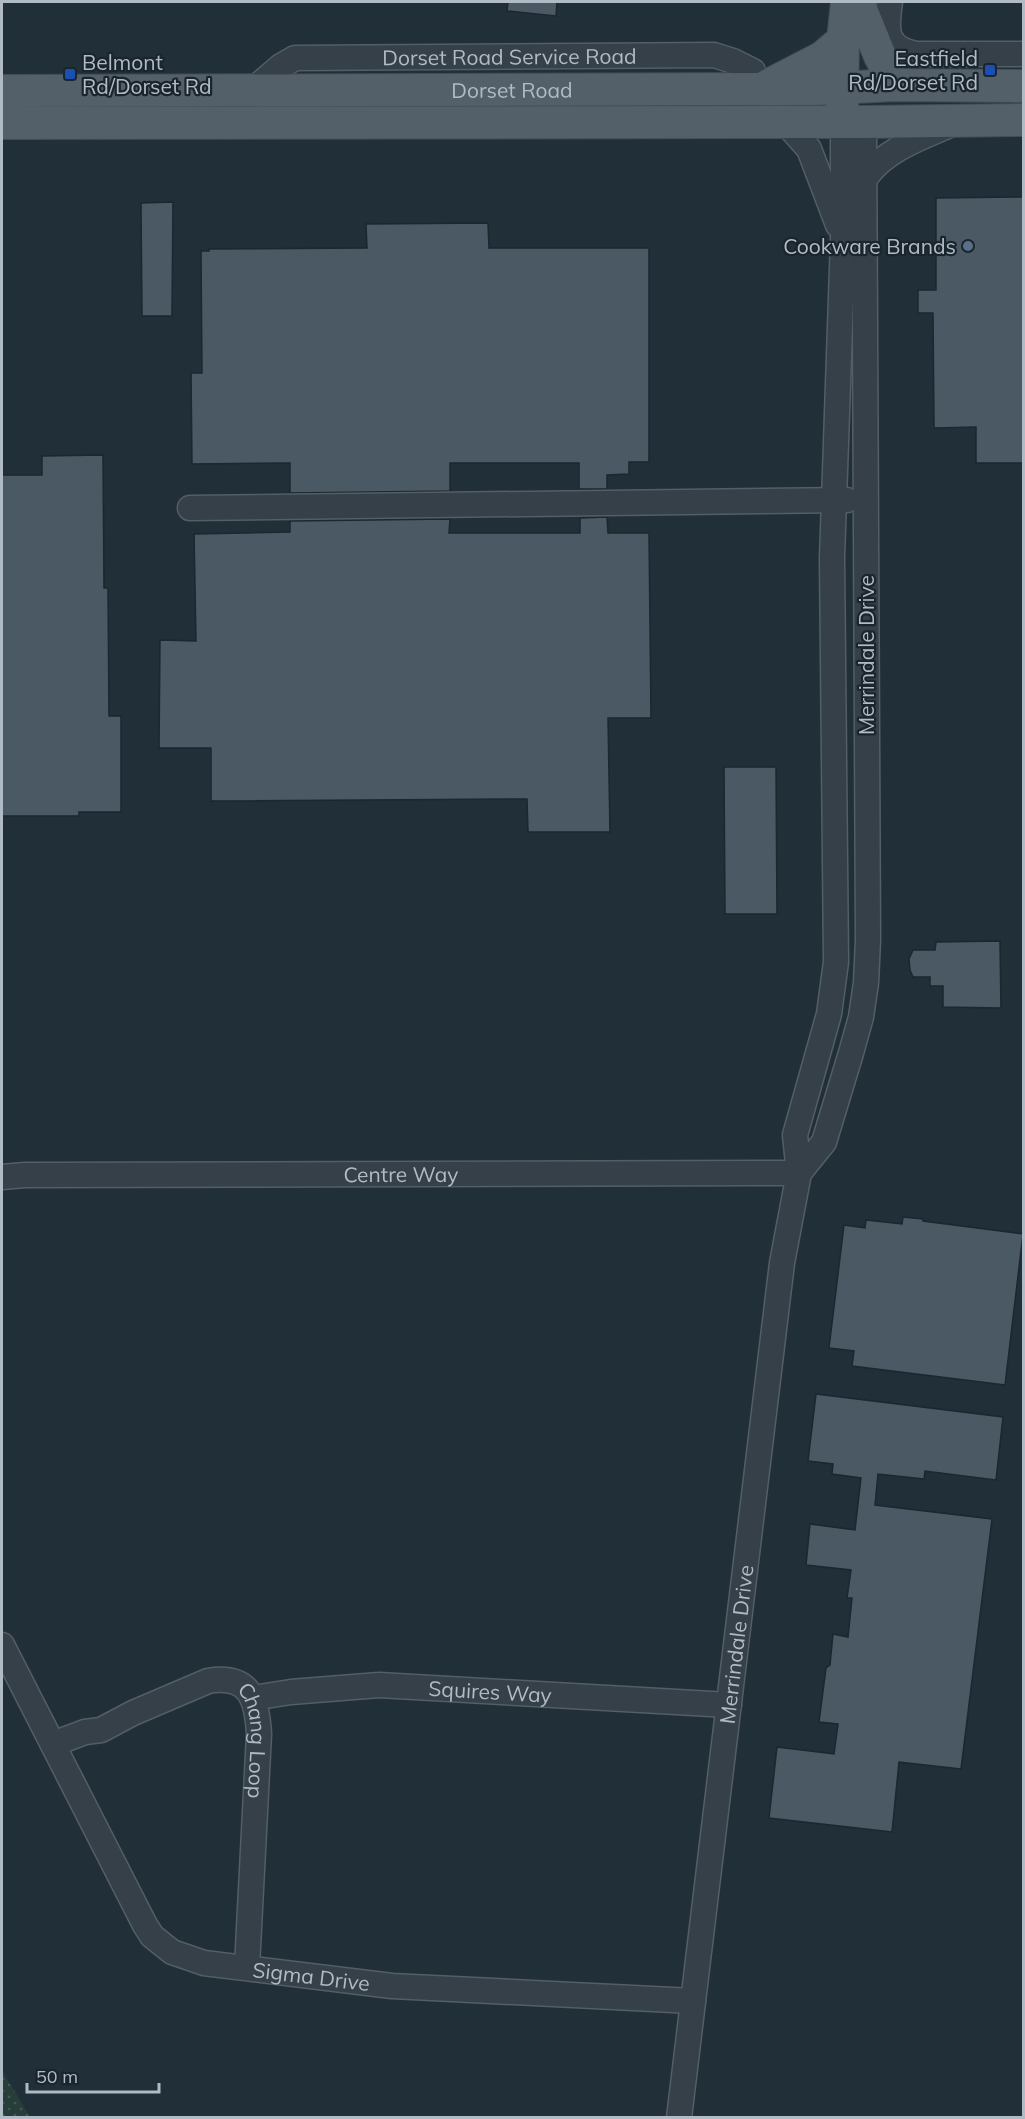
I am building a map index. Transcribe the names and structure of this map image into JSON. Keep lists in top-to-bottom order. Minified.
{"streets":{"main road":["Dorset Road"],"street":["Merrindale Drive","Centre Way","Squires Way","Chang Loop","Sigma Drive"]},"crossings":[["Dorset Road","Merrindale Drive"],["Merrindale Drive","Centre Way"],["Merrindale Drive","Squires Way"],["Merrindale Drive","Sigma Drive"],["Squires Way","Chang Loop"],["Chang Loop","Sigma Drive"]],"places":{"transit":["Eastfield Rd/Dorset Rd","Belmont Rd/Dorset Rd"],"other":["Cookware Brands"]},"scale_bar":"50 m"}
